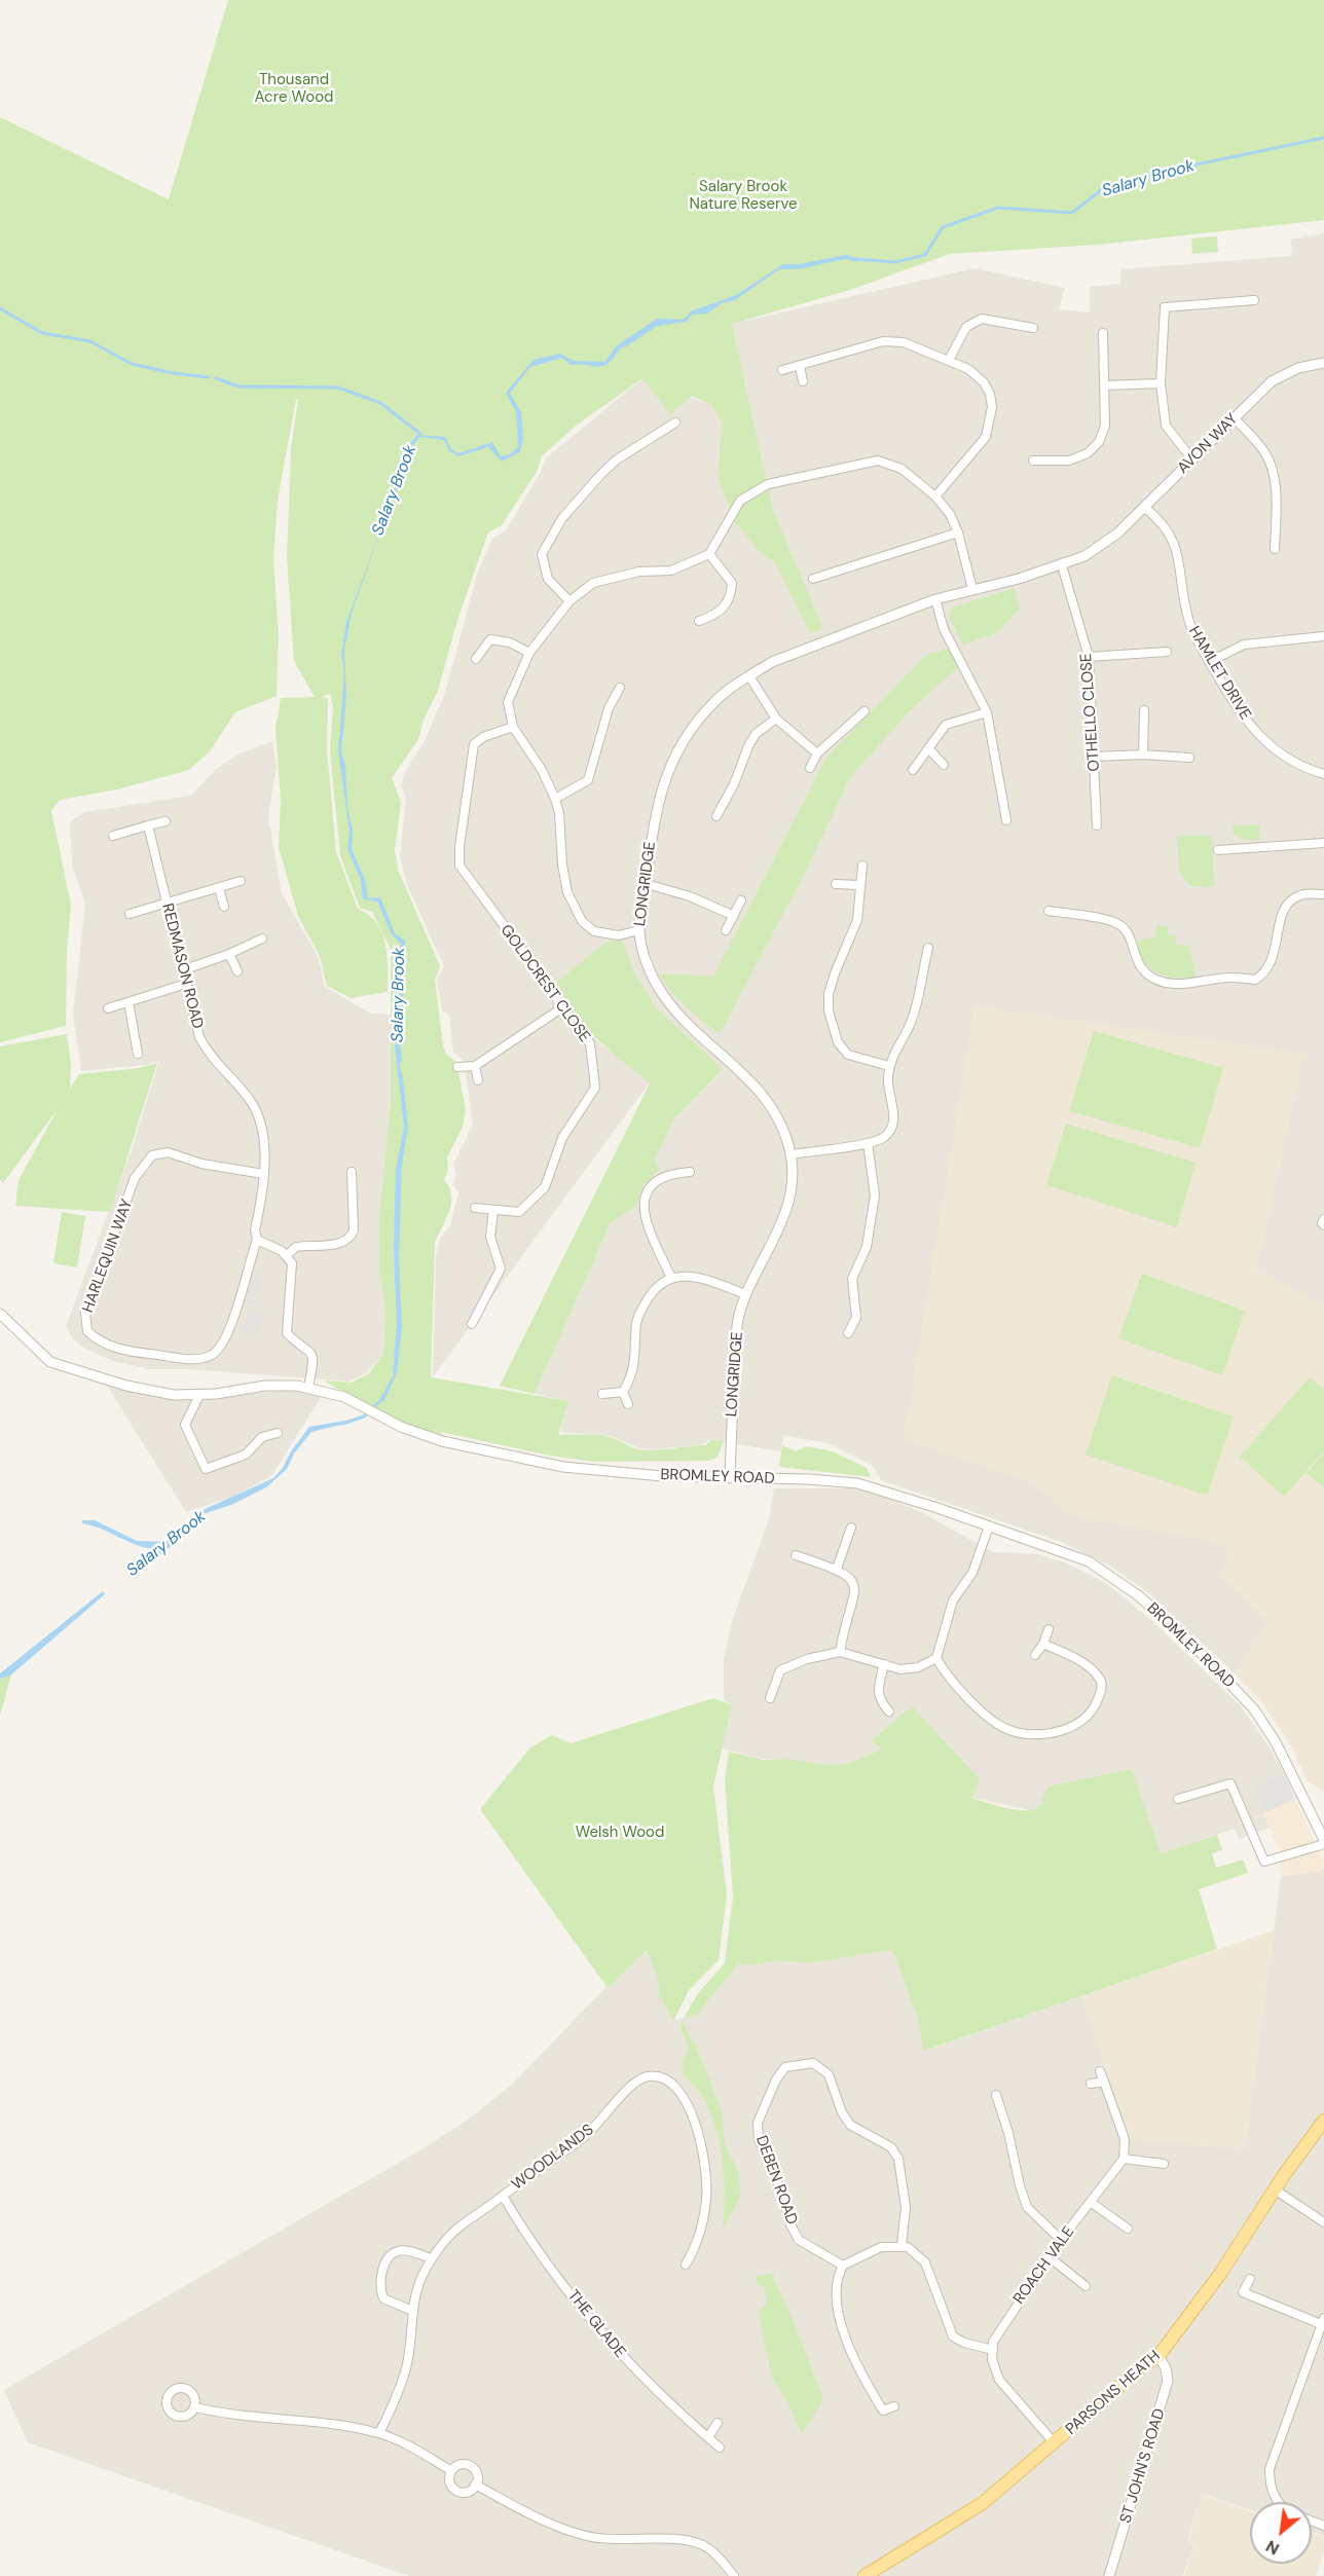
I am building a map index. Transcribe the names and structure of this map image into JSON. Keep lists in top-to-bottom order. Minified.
{"streets":{"main road":["PARSONS HEATH"],"street":["AVON WAY","HAMLET DRIVE","OTHELLO CLOSE","LONGRIDGE","REDMASON ROAD","GOLDCREST CLOSE","HARLEQUIN WAY","BROMLEY ROAD","WOODLANDS","DEBEN ROAD","ROACH VALE","THE GLADE","ST JOHN'S ROAD"]},"crossings":[["AVON WAY","HAMLET DRIVE"],["AVON WAY","LONGRIDGE"],["OTHELLO CLOSE","LONGRIDGE"],["LONGRIDGE","BROMLEY ROAD"],["REDMASON ROAD","HARLEQUIN WAY"],["WOODLANDS","THE GLADE"],["PARSONS HEATH","ST JOHN'S ROAD"]],"water":["Salary Brook"],"parks":["Thousand Acre Wood","Salary Brook Nature Reserve","Welsh Wood"],"north":"bottom left"}
